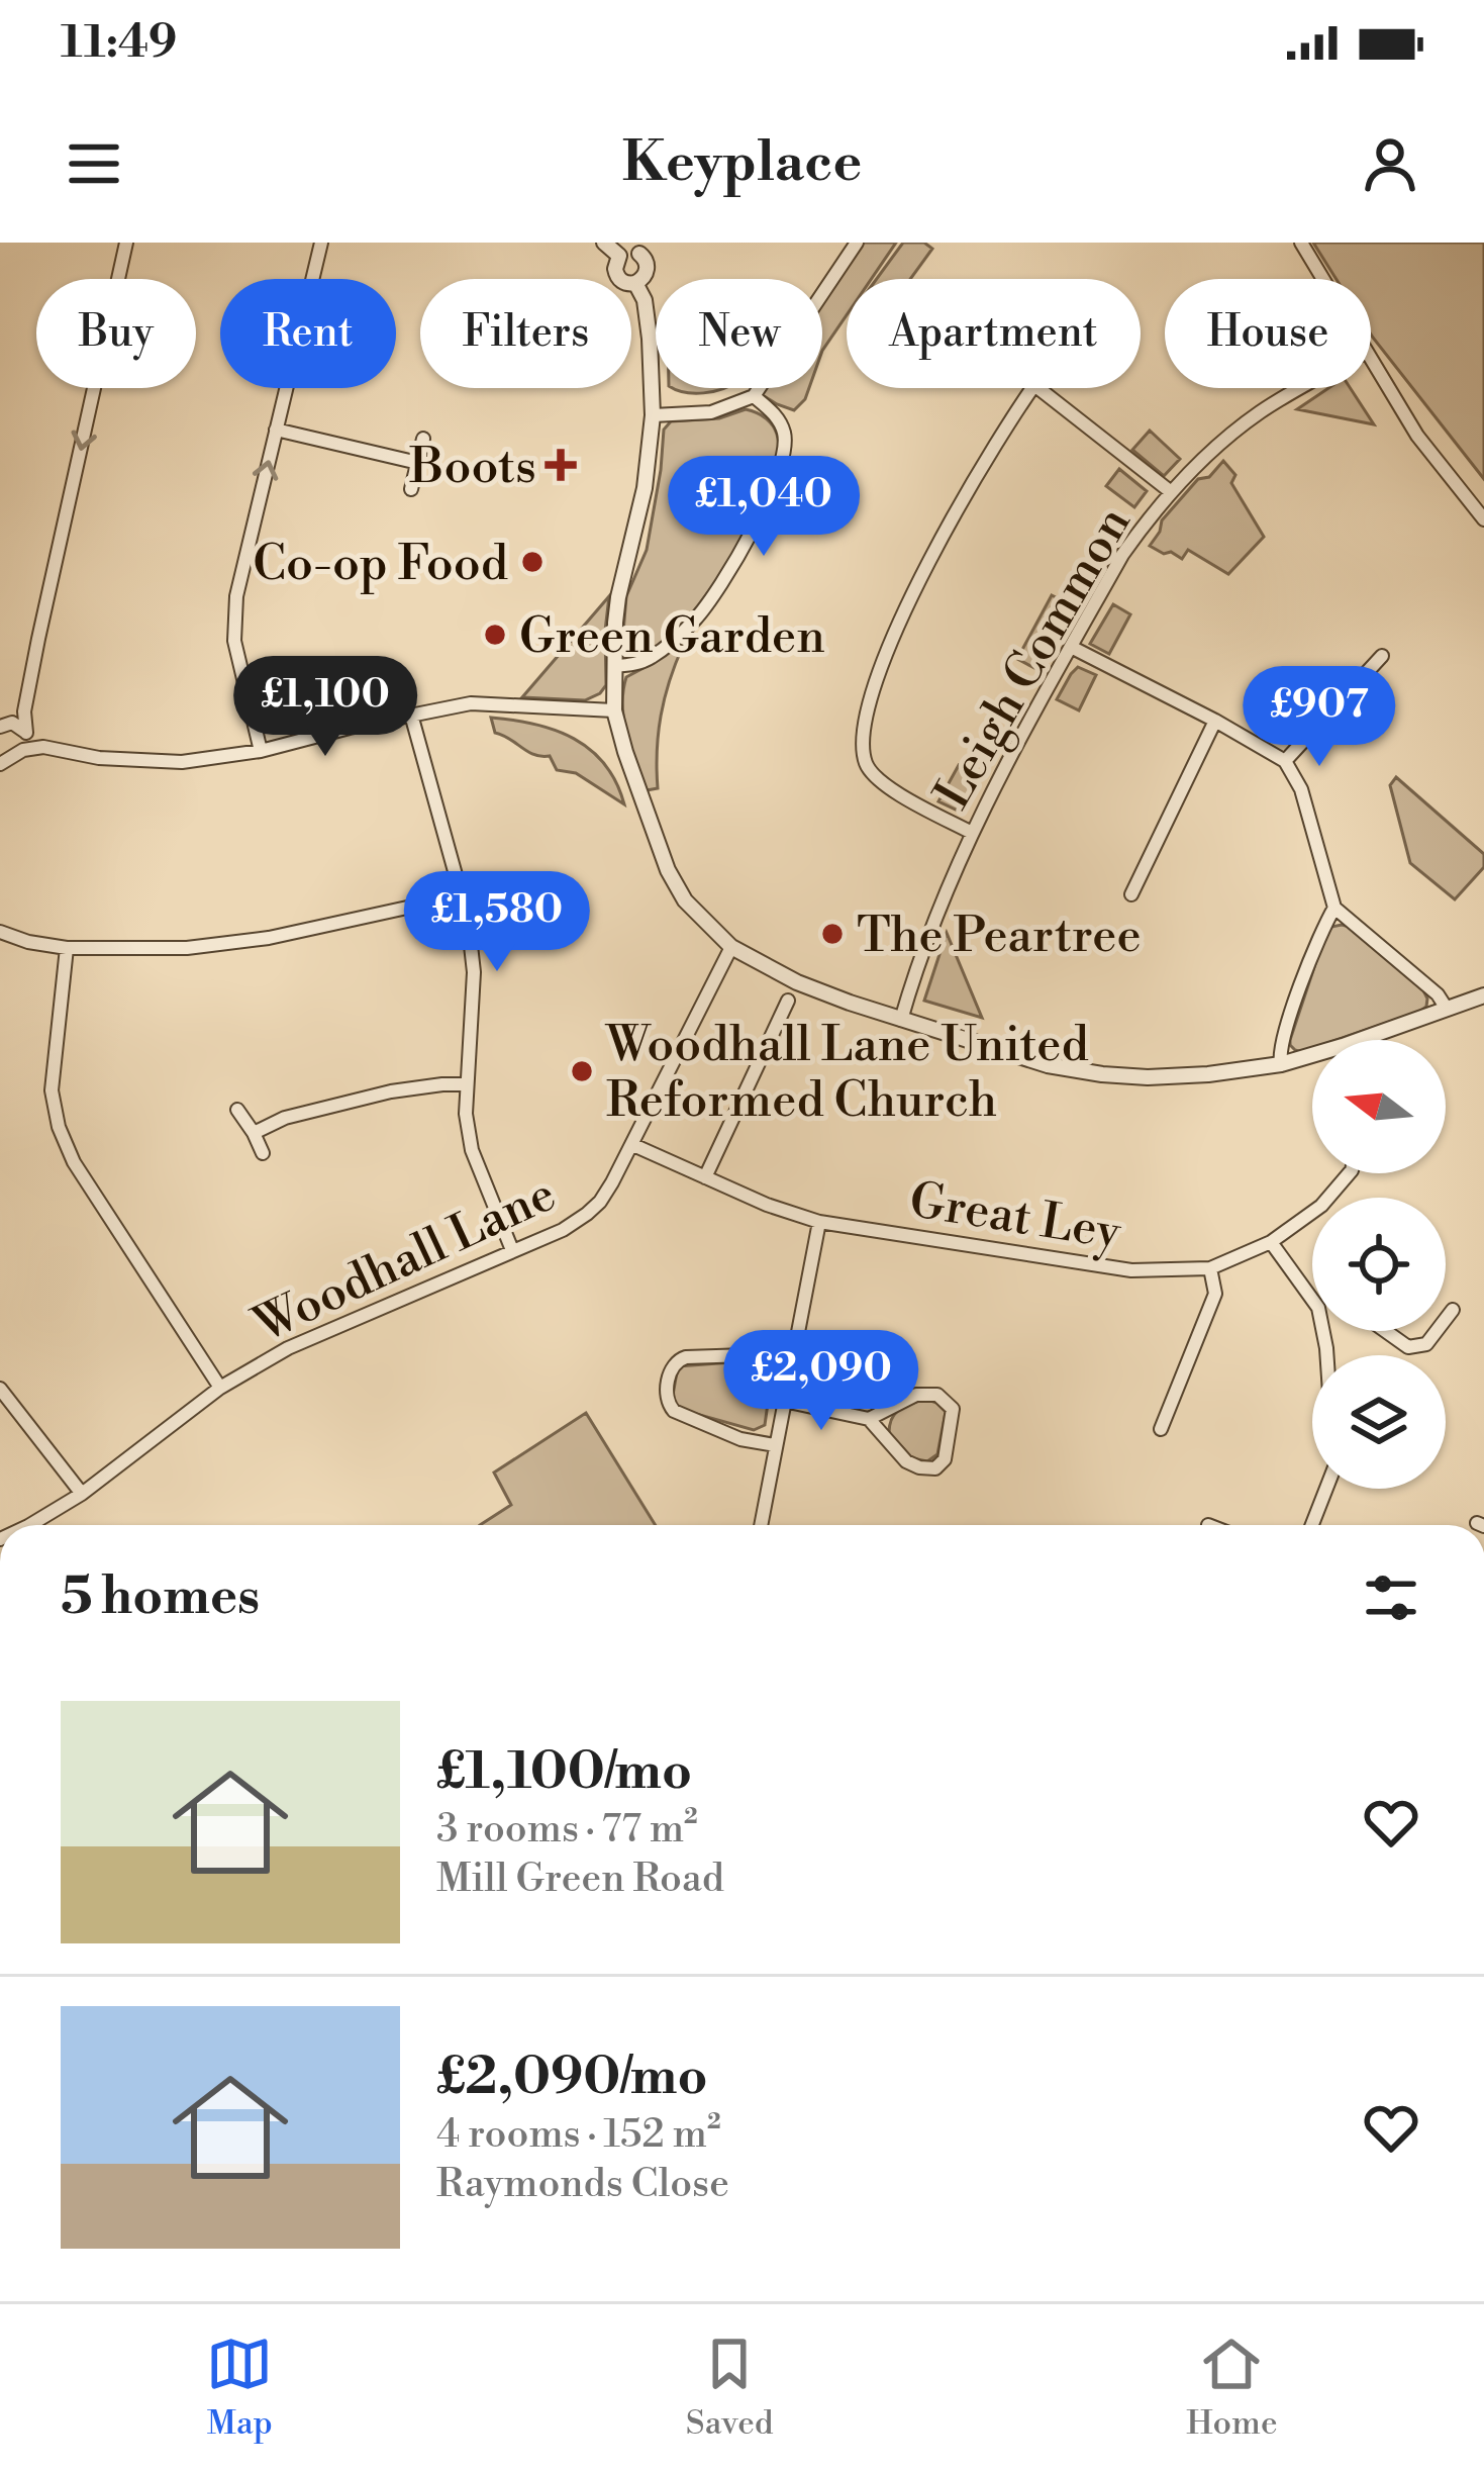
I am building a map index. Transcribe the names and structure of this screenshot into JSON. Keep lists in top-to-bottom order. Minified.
{"streets":{"street":["Leigh Common","Great Ley","Woodhall Lane"]},"crossings":[["Great Ley","Woodhall Lane"]],"places":{"health":["Boots"],"other":["Co-op Food","Green Garden","The Peartree","Woodhall Lane United Reformed Church"]},"north":"left","page":{"status":"11:49","header":"Keyplace","chip":["Buy","Rent","Filters","New","Apartment","House"],"price":["£1,040","£1,100","£907","£1,580","£2,090"],"heading":"5 homes","list":[{"name":"£1,100/mo","note":"3 rooms · 77 m² · Mill Green Road"},{"name":"£2,090/mo","note":"4 rooms · 152 m² · Raymonds Close"}],"tabs":["Map","Saved","Home"]}}
